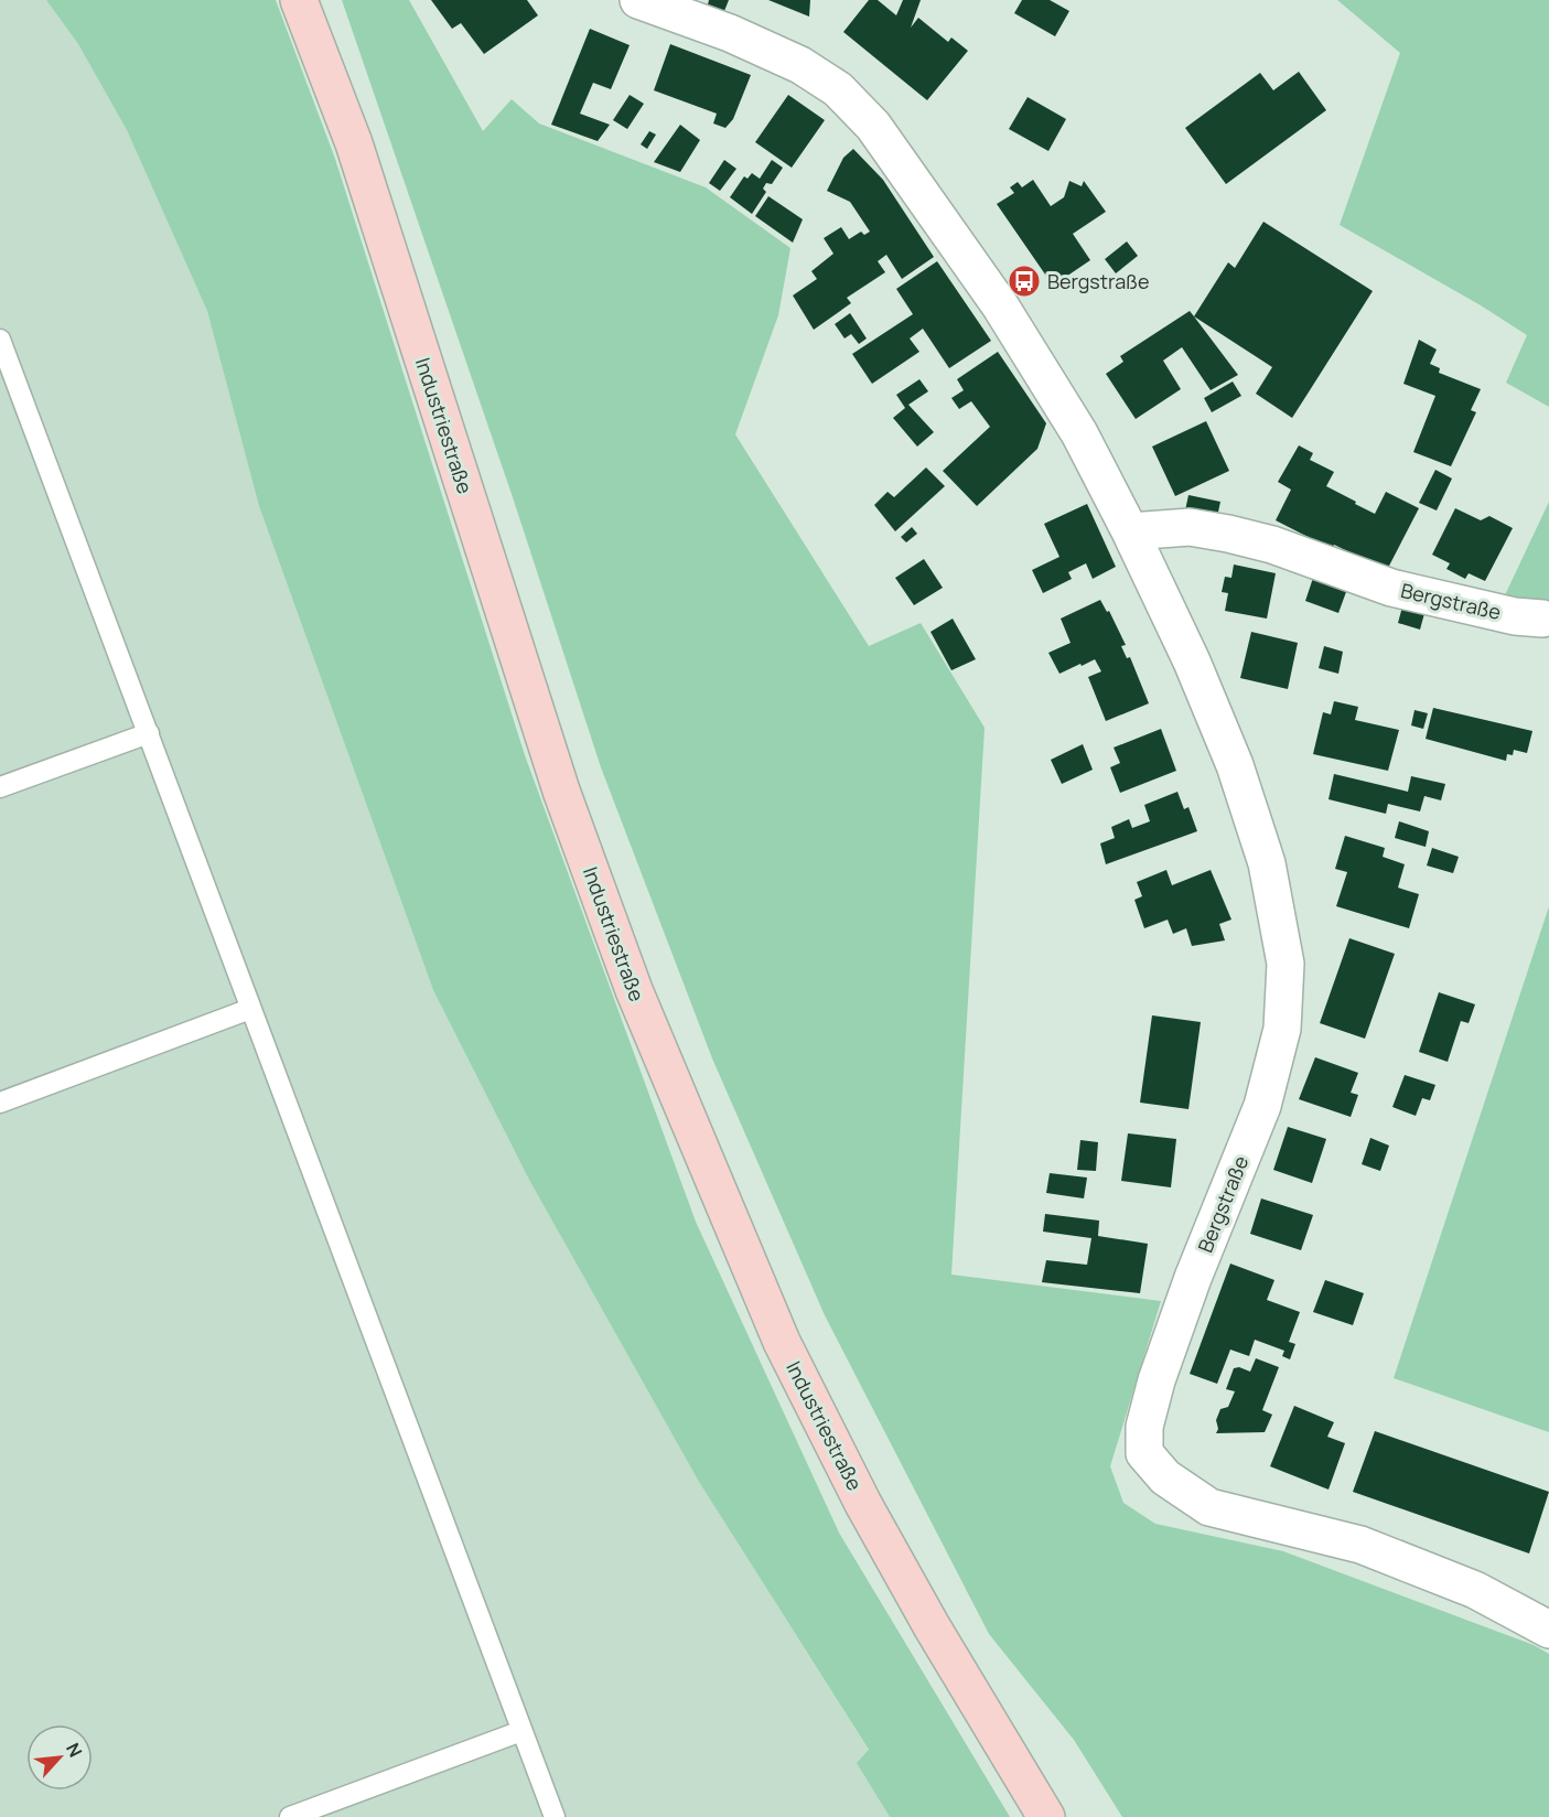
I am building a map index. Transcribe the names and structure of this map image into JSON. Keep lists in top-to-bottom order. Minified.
{"streets":{"main road":["Industriestraße"],"street":["Bergstraße"]},"places":{"bus stop":["Bergstraße"]},"north":"top right"}
